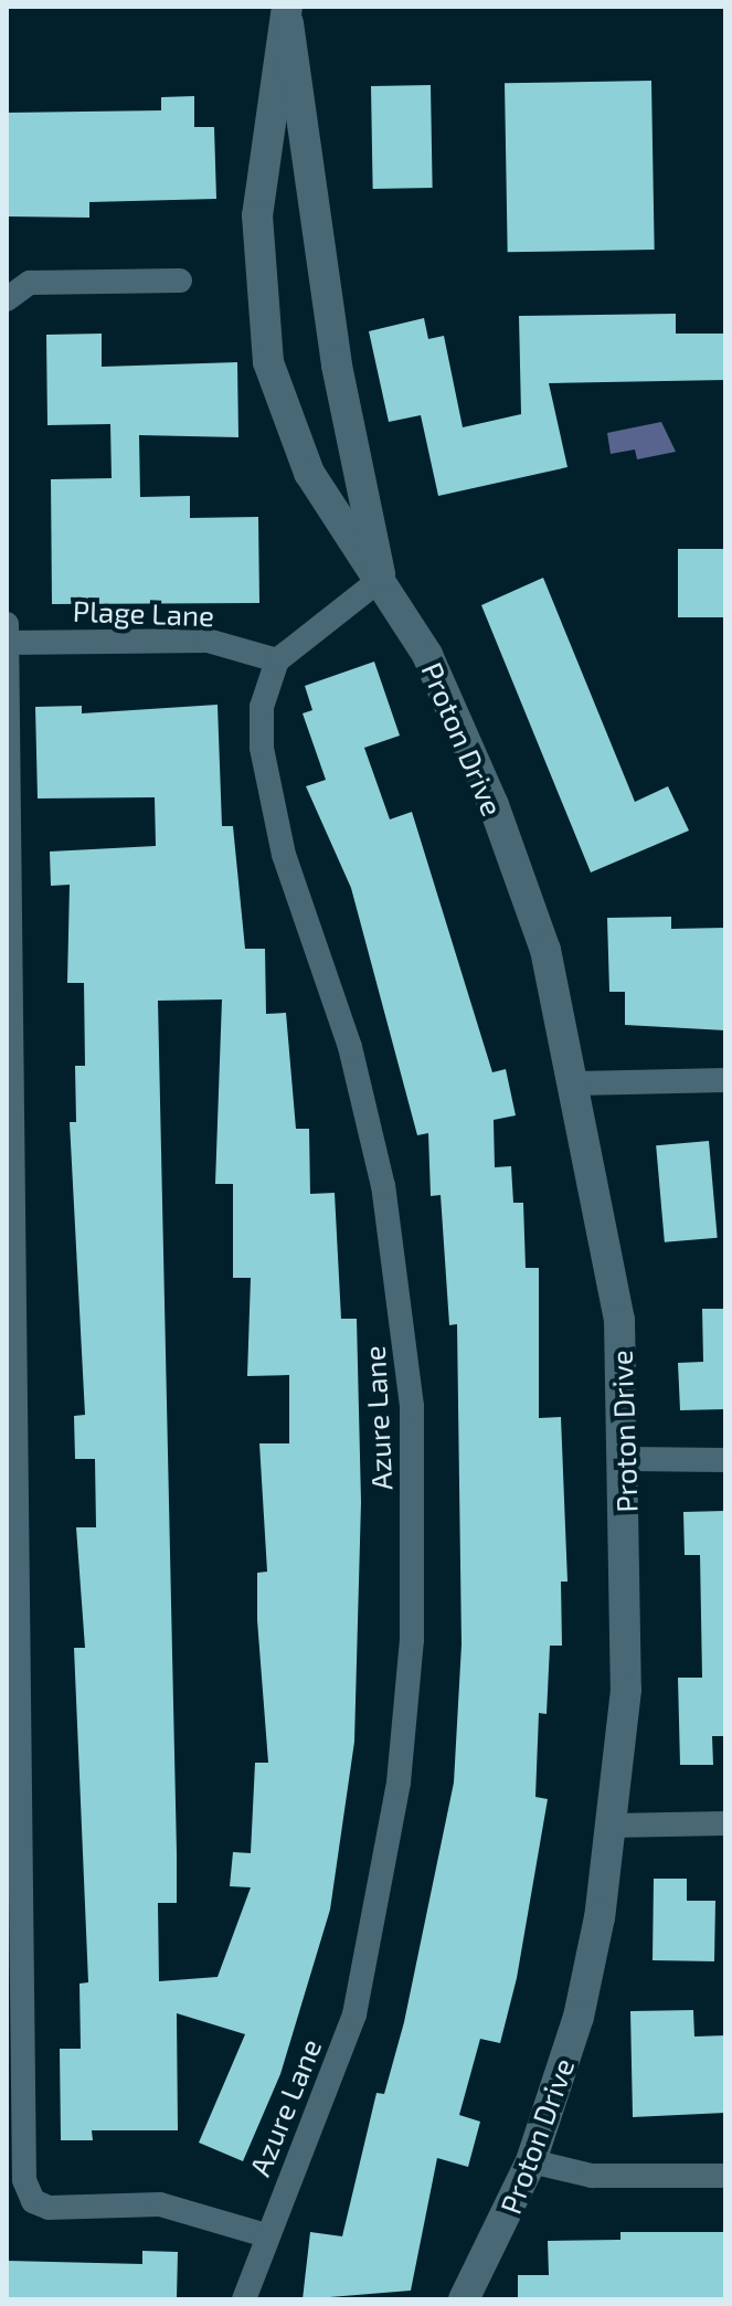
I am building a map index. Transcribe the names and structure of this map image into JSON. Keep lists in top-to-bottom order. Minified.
{"streets":{"street":["Plage Lane","Proton Drive","Azure Lane"]},"crossings":[["Plage Lane","Azure Lane"]]}
